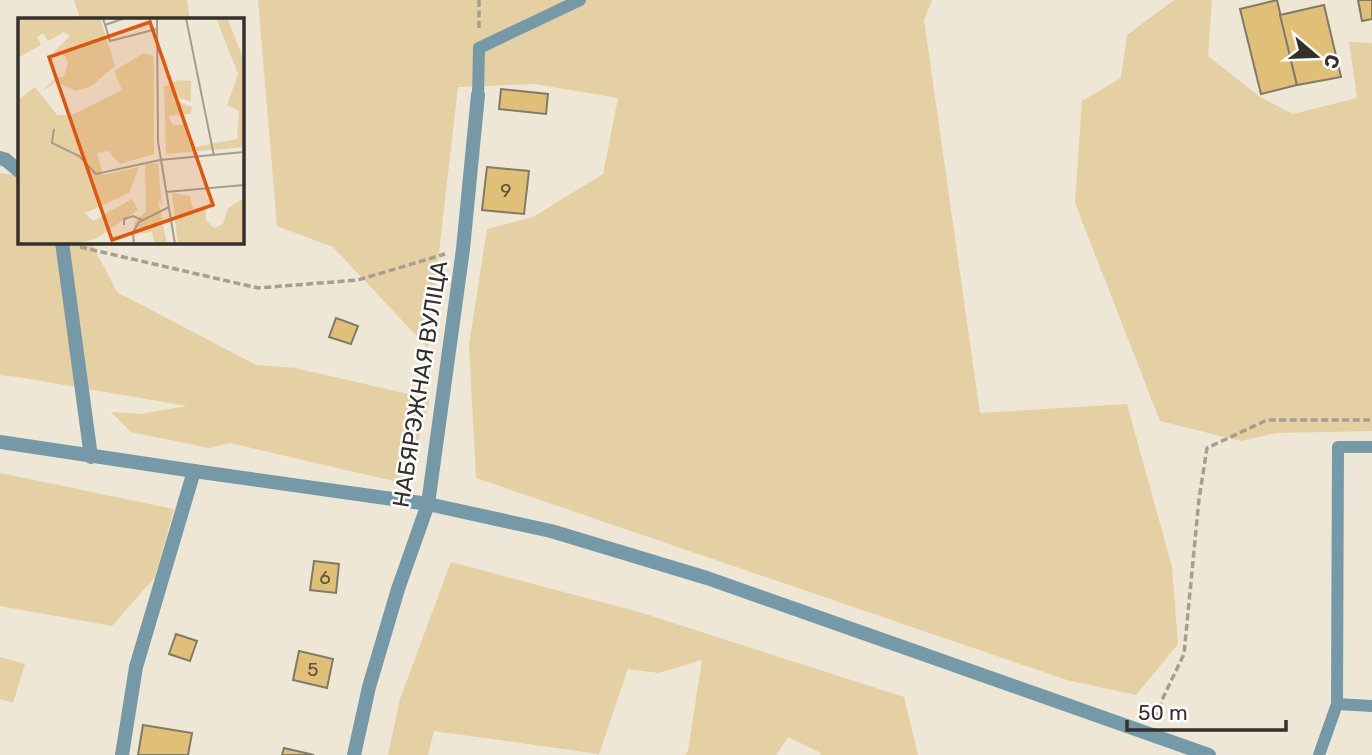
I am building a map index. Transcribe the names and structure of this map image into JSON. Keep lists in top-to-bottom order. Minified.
{"streets":{"street":["НАБЯРЭЖНАЯ ВУЛІЦА"]},"house_numbers":["9","6","5"],"scale_bar":"50 m","north":"right"}
